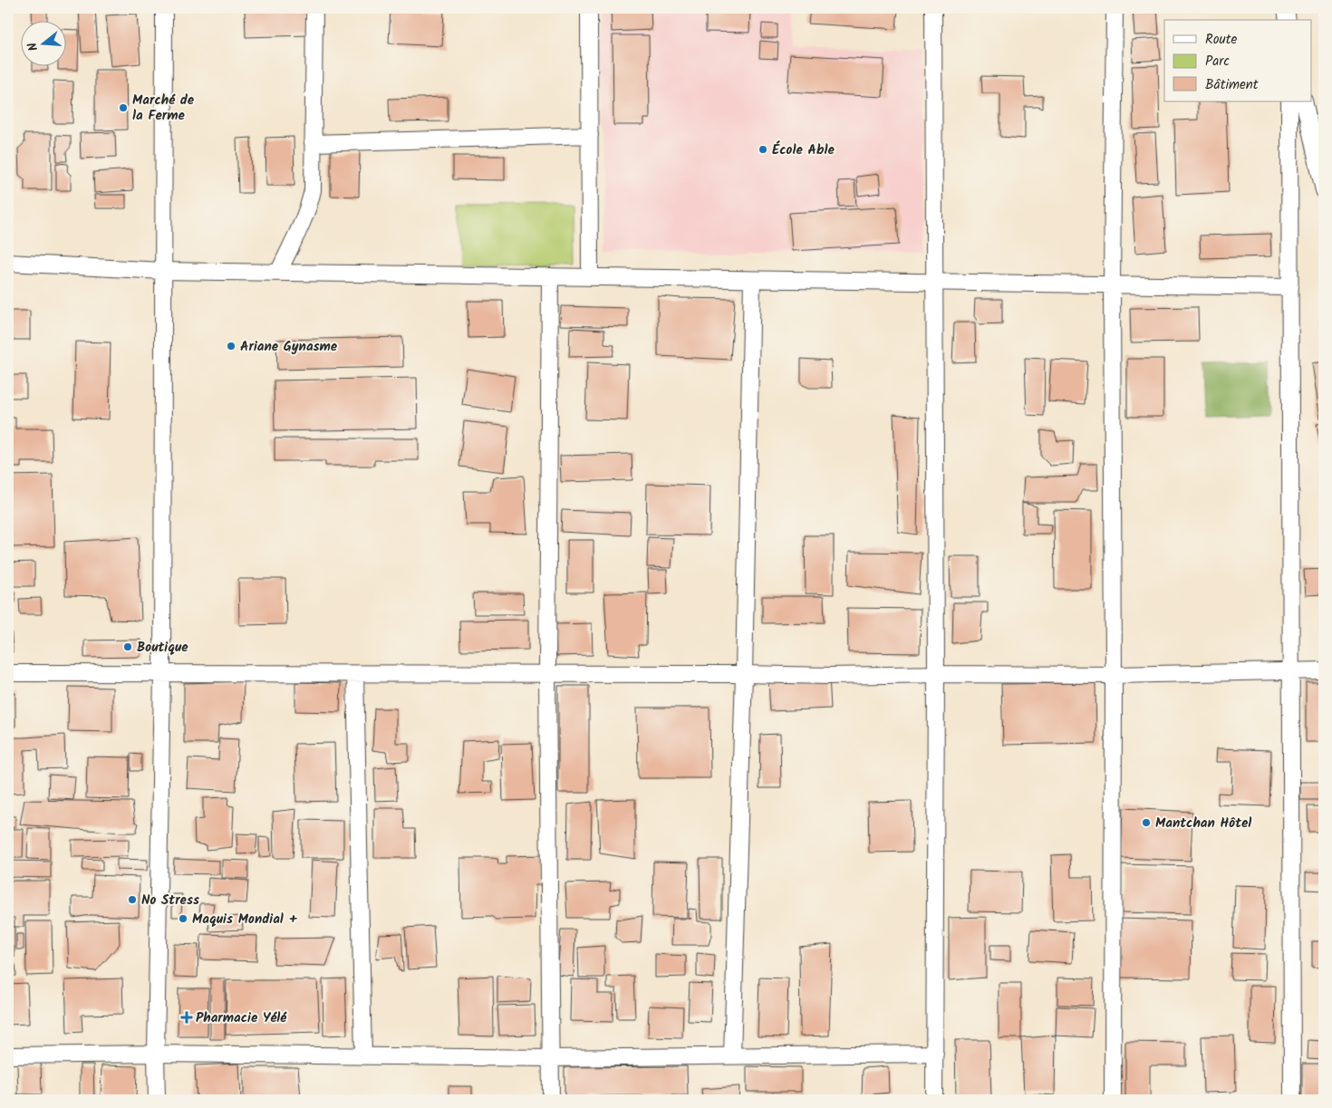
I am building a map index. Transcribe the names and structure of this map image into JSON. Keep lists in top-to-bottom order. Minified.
{"places":{"other":["Marché de la Ferme","École Able","Ariane Gynasme","Boutique","Mantchan Hôtel","No Stress","Maquis Mondial +"],"health":["Pharmacie Yélé"]},"legend":["Route","Parc","Bâtiment"],"north":"left"}
